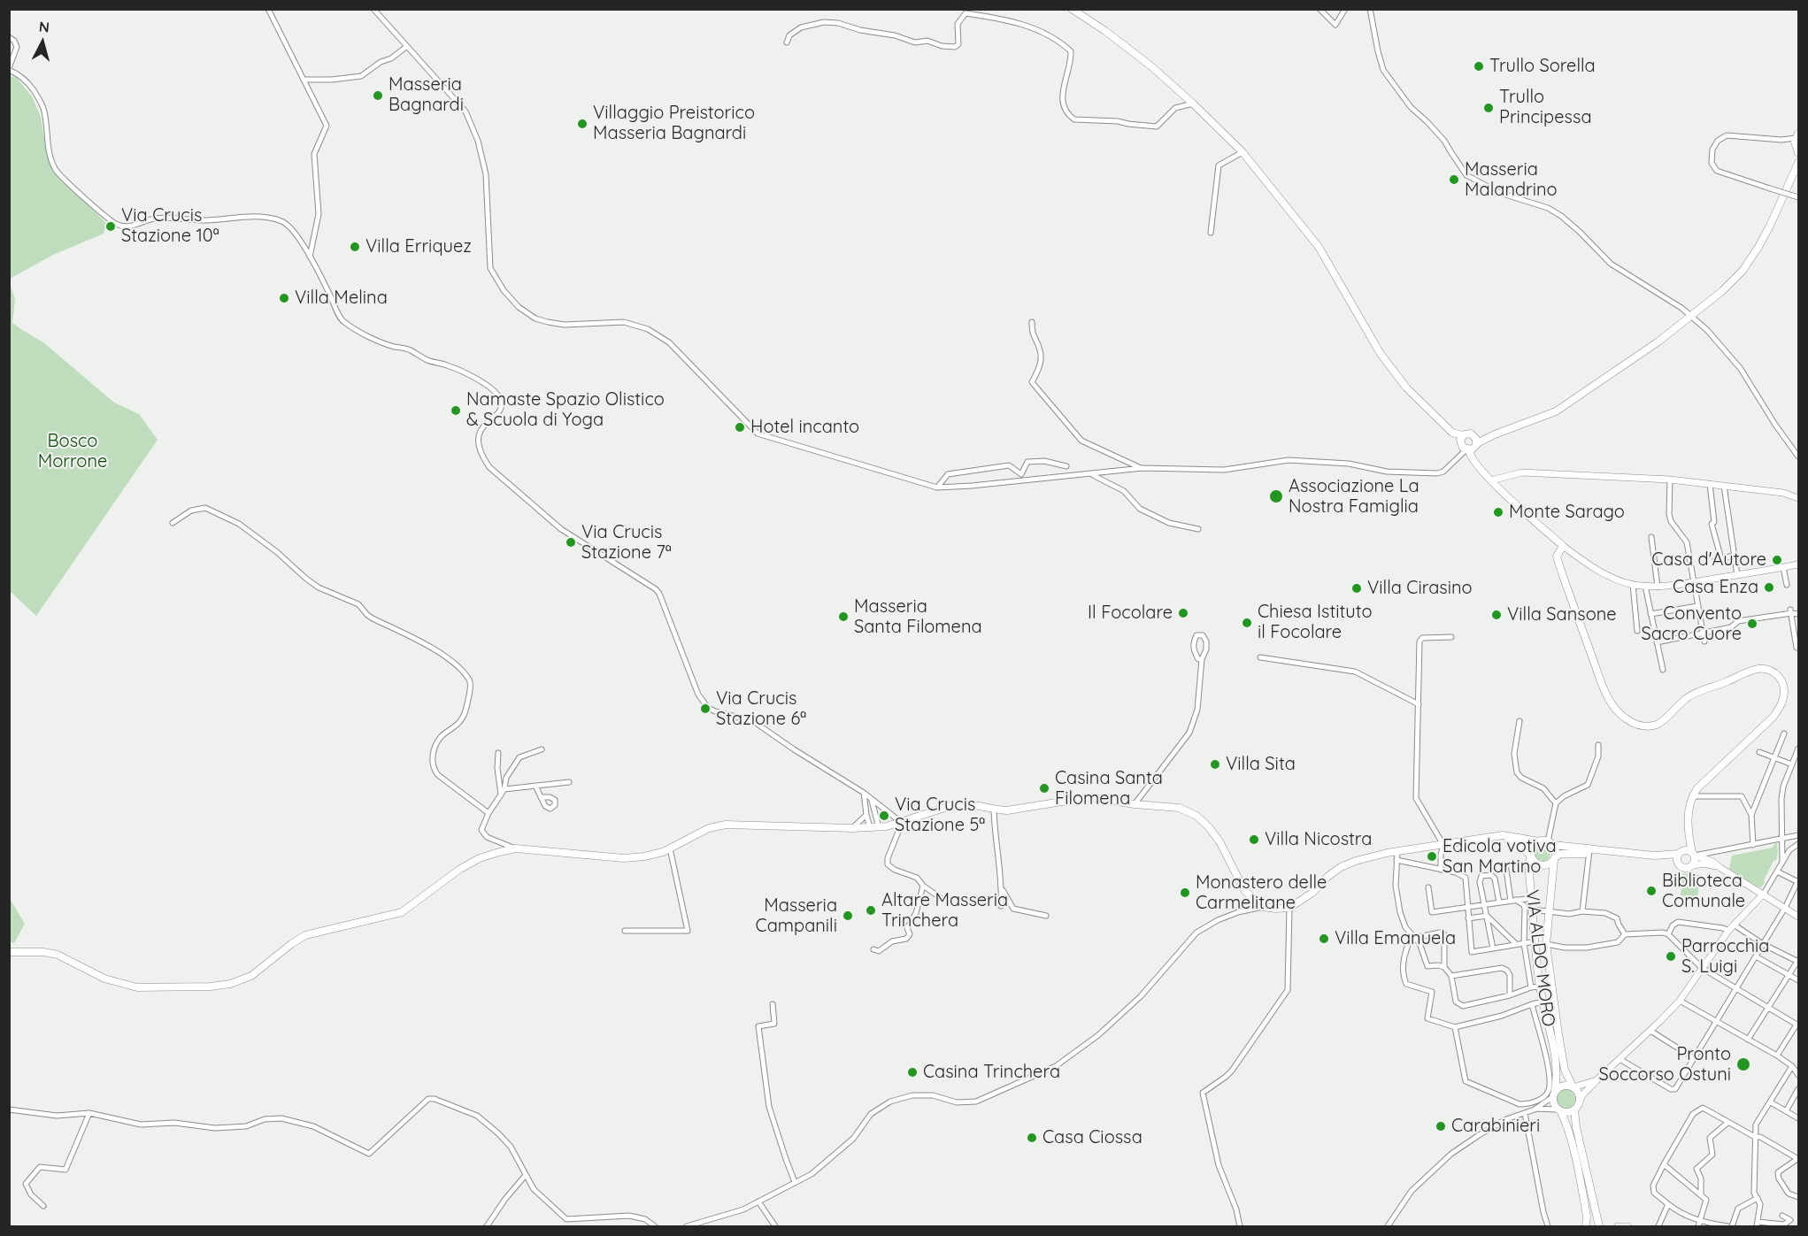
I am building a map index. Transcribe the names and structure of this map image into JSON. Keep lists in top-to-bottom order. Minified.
{"streets":{"main road":["VIA ALDO MORO"]},"parks":["Bosco Morrone"],"places":["Trullo Sorella","Masseria Bagnardi","Trullo Principessa","Villaggio Preistorico Masseria Bagnardi","Masseria Malandrino","Via Crucis Stazione 10ª","Villa Erriquez","Villa Melina","Namaste Spazio Olistico & Scuola di Yoga","Hotel incanto","Associazione La Nostra Famiglia","Monte Sarago","Via Crucis Stazione 7ª","Casa d'Autore","Casa Enza","Villa Cirasino","Il Focolare","Villa Sansone","Masseria Santa Filomena","Chiesa Istituto il Focolare","Convento Sacro Cuore","Via Crucis Stazione 6ª","Villa Sita","Casina Santa Filomena","Via Crucis Stazione 5ª","Villa Nicostra","Edicola votiva San Martino","Biblioteca Comunale","Monastero delle Carmelitane","Altare Masseria Trinchera","Masseria Campanili","Villa Emanuela","Parrocchia S. Luigi","Pronto Soccorso Ostuni","Casina Trinchera","Carabinieri","Casa Ciossa"],"north":"top"}
